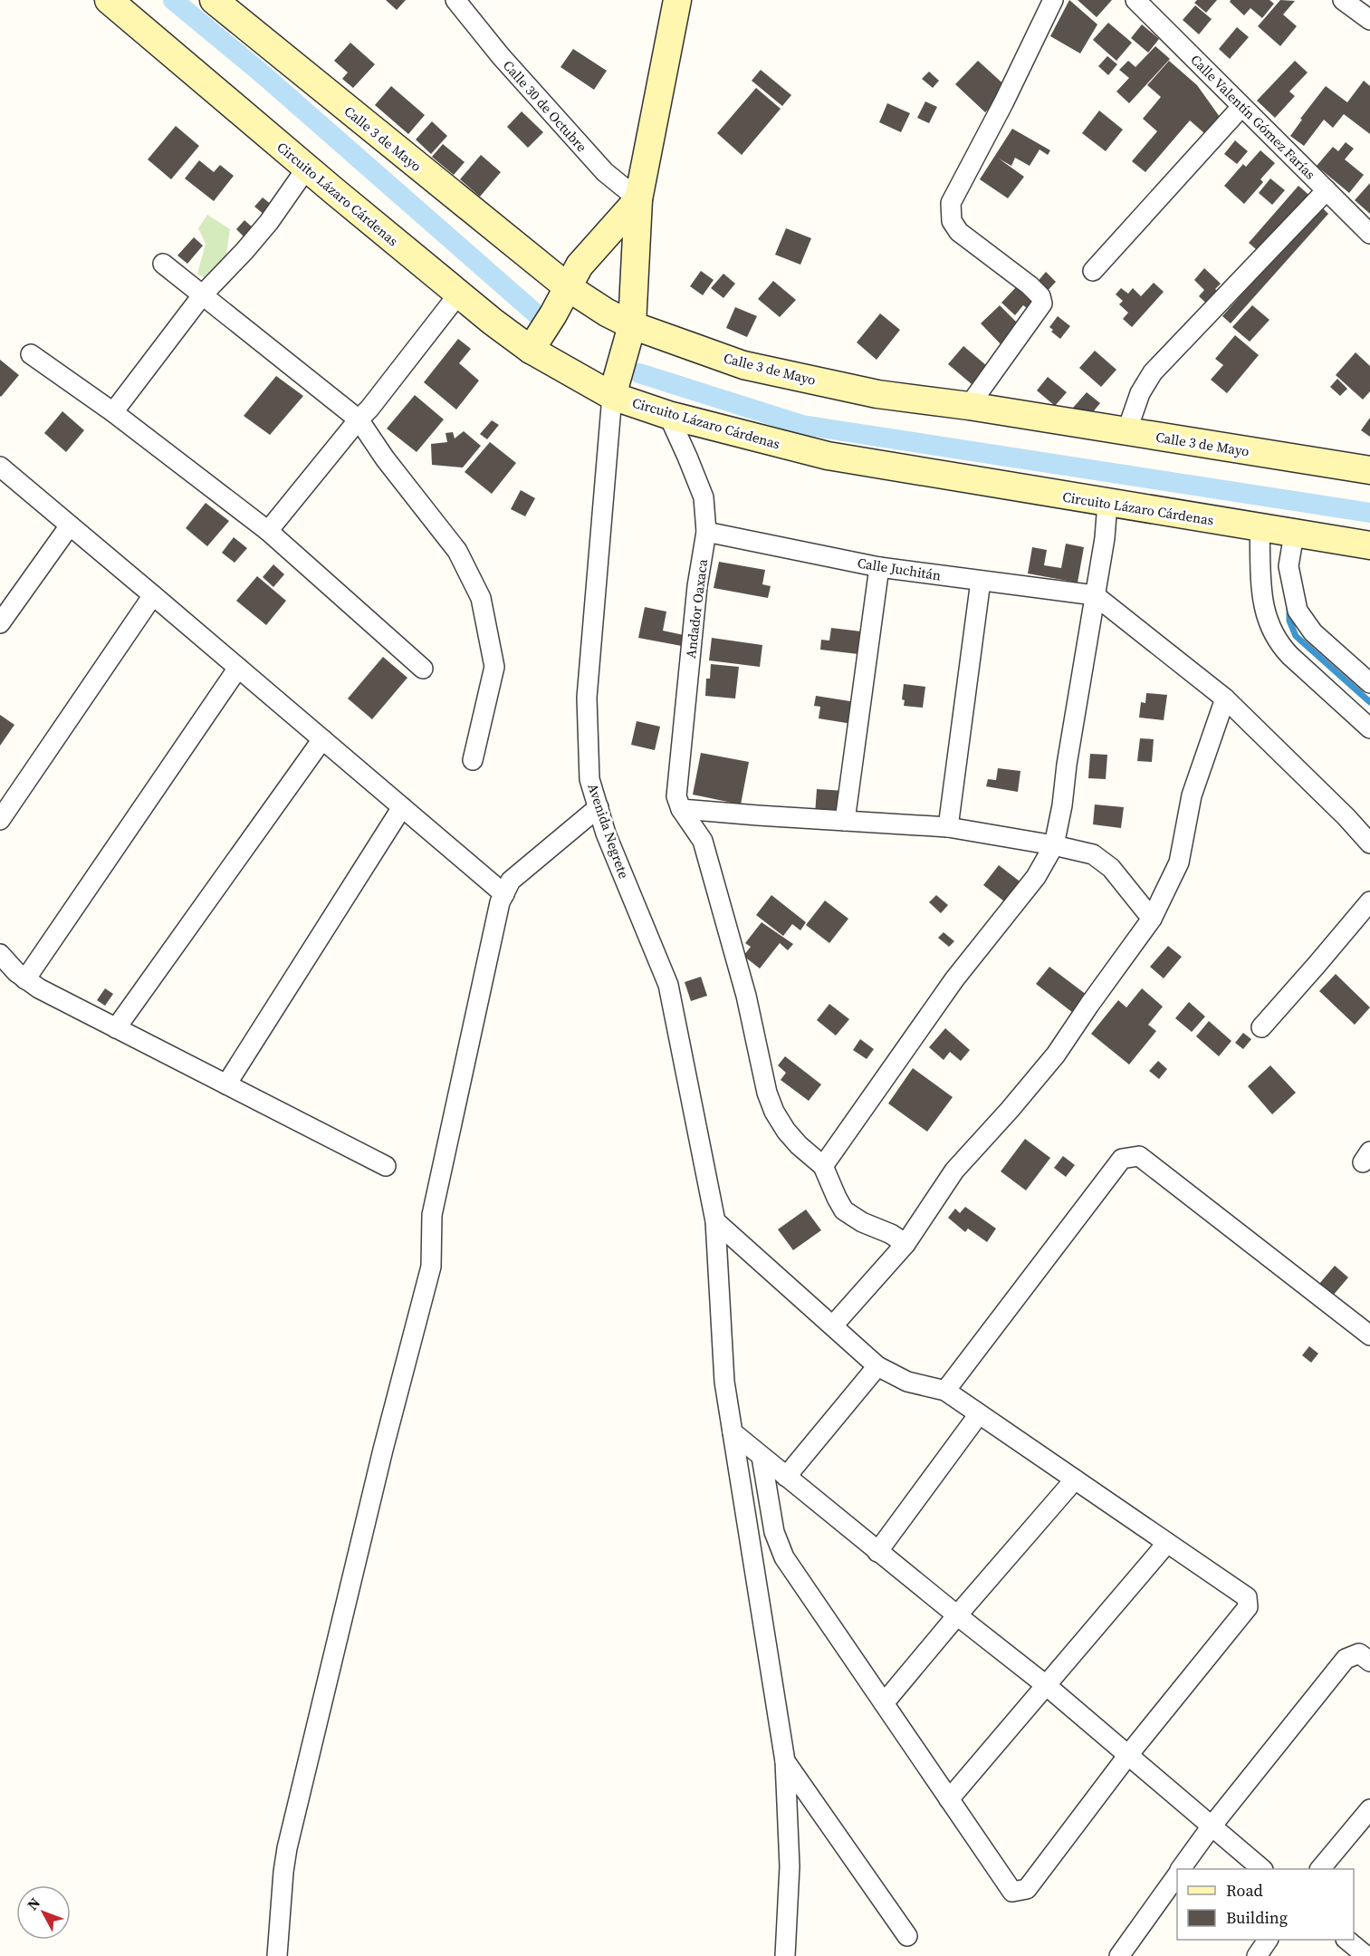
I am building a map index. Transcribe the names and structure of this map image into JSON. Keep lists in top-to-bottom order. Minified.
{"streets":{"street":["Calle 30 de Octubre","Calle Valentín Gómez Farías","Calle 3 de Mayo","Circuito Lázaro Cárdenas","Calle Juchitán","Andador Oaxaca","Avenida Negrete"]},"crossings":[["Circuito Lázaro Cárdenas","Andador Oaxaca"],["Circuito Lázaro Cárdenas","Avenida Negrete"],["Calle Juchitán","Andador Oaxaca"]],"legend":["Road","Building"],"north":"top left"}
